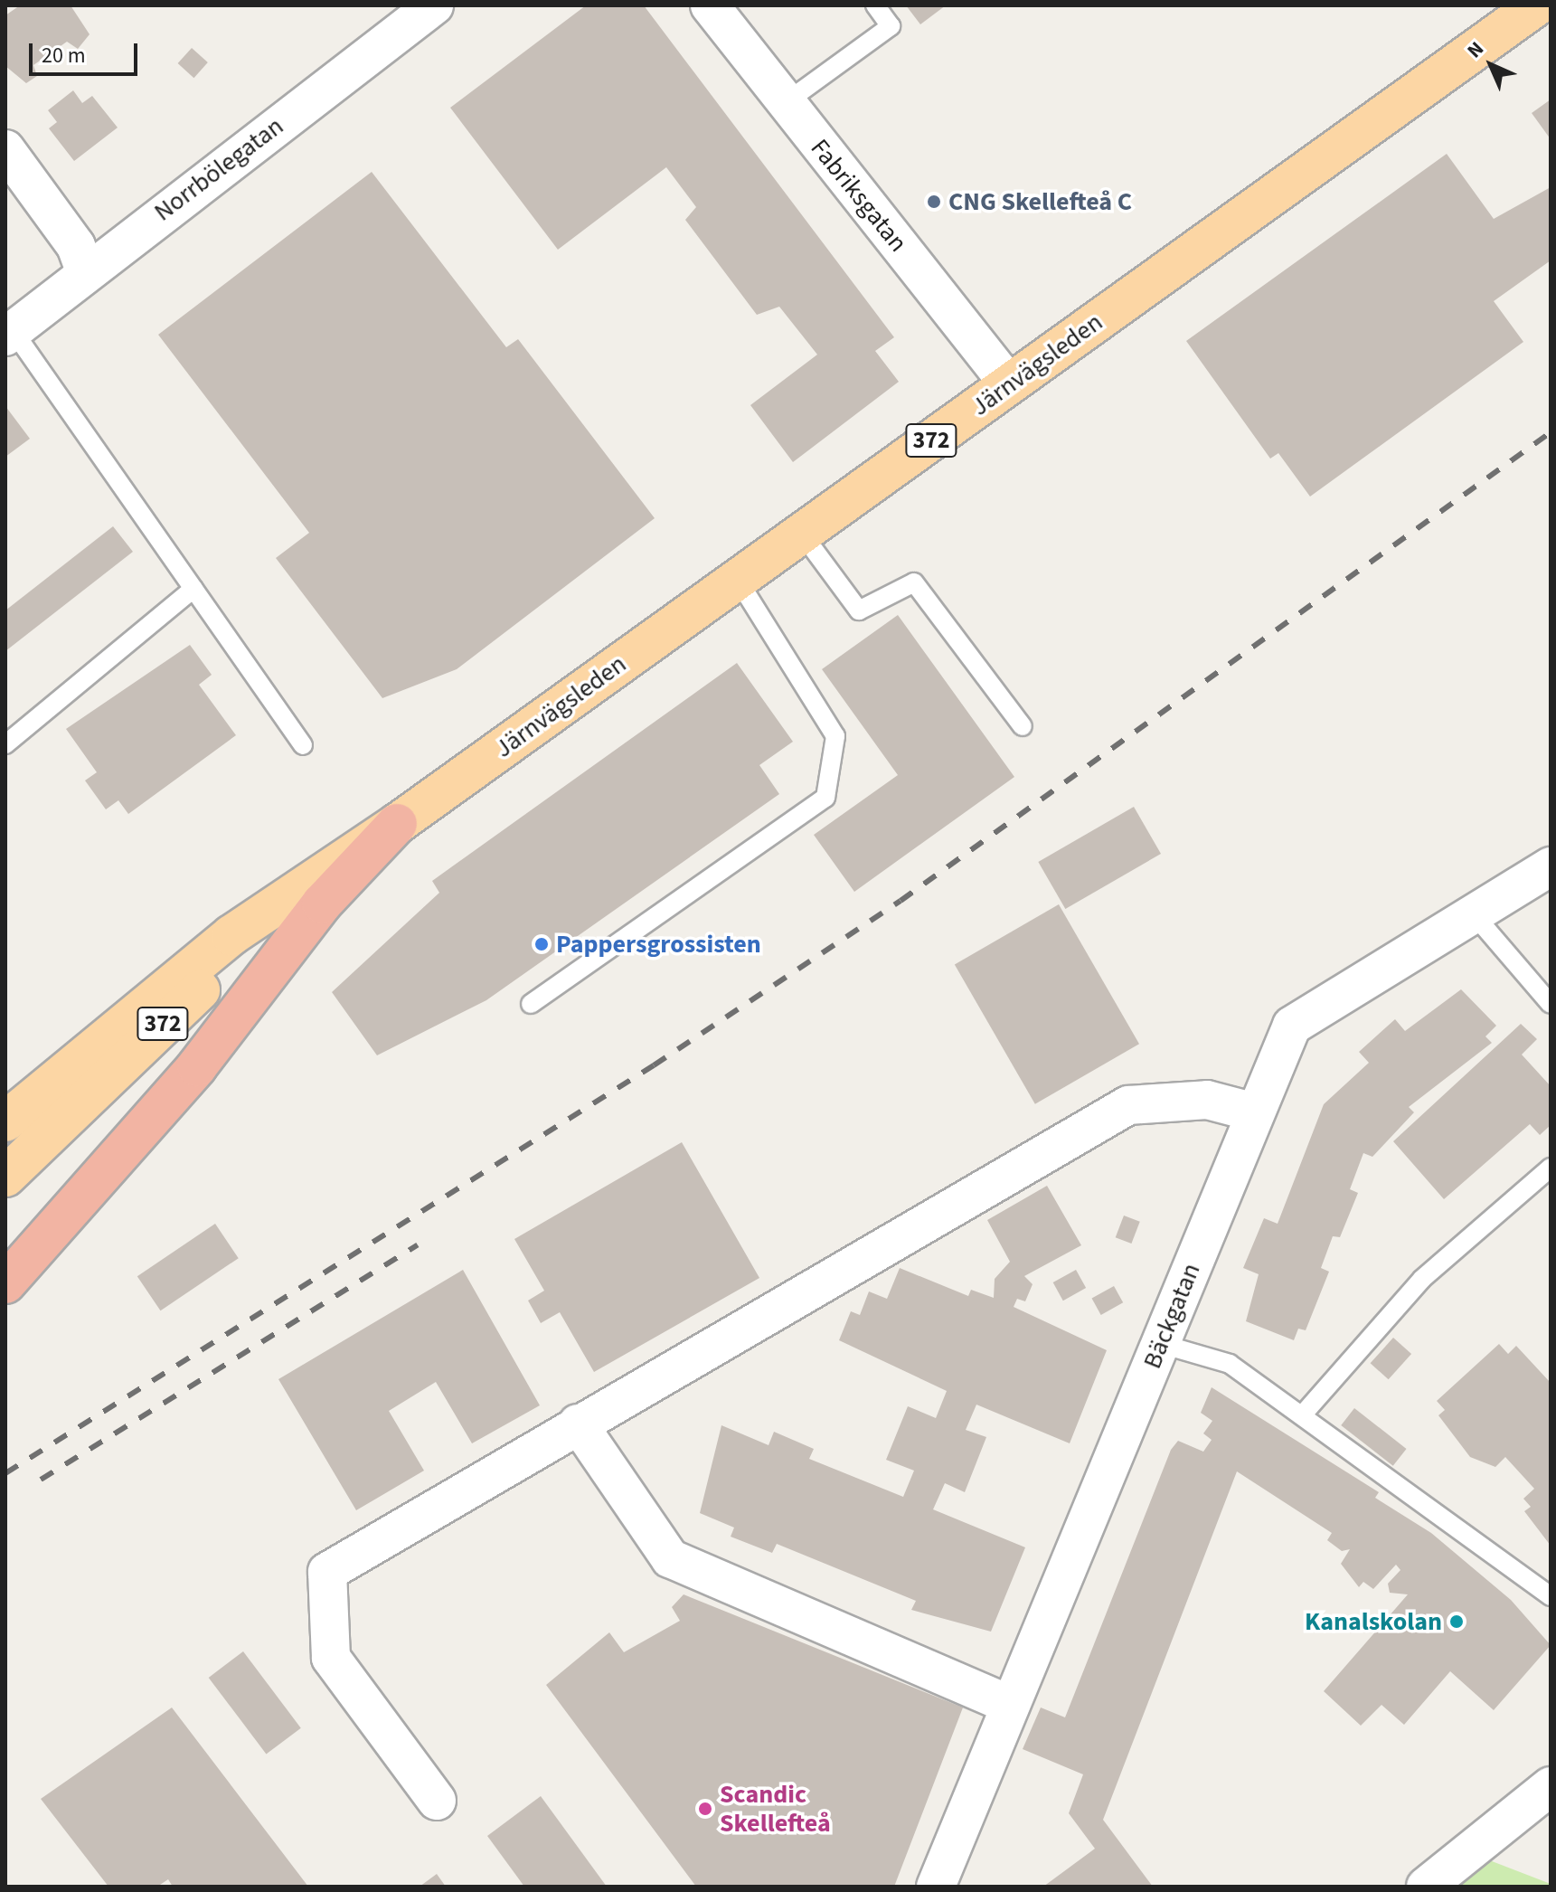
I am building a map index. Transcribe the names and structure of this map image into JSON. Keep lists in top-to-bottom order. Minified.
{"streets":{"main road":["Järnvägsleden","372"],"street":["Norrbölegatan","Fabriksgatan","Bäckgatan"]},"crossings":[["Fabriksgatan","Järnvägsleden"]],"places":["CNG Skellefteå C","Pappersgrossisten","Kanalskolan","Scandic Skellefteå"],"scale_bar":"20 m","north":"top left"}
